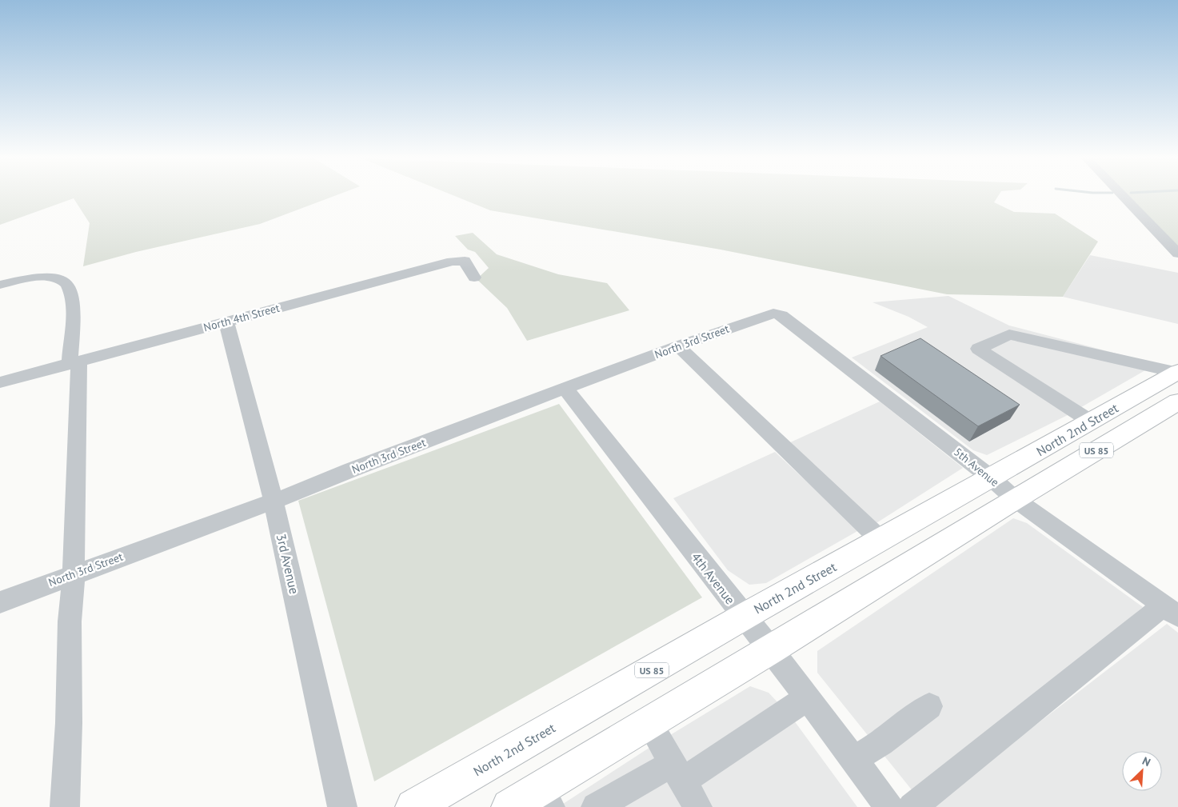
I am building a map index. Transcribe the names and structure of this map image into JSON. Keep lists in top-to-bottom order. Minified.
{"streets":{"highway":["North 2nd Street","US 85"],"street":["North 4th Street","North 3rd Street","5th Avenue","3rd Avenue","4th Avenue"]},"crossings":[["North 4th Street","3rd Avenue"],["North 3rd Street","5th Avenue"],["North 3rd Street","3rd Avenue"],["North 3rd Street","4th Avenue"],["North 2nd Street","5th Avenue"],["North 2nd Street","4th Avenue"],["US 85","5th Avenue"],["US 85","4th Avenue"]],"north":"top right"}
